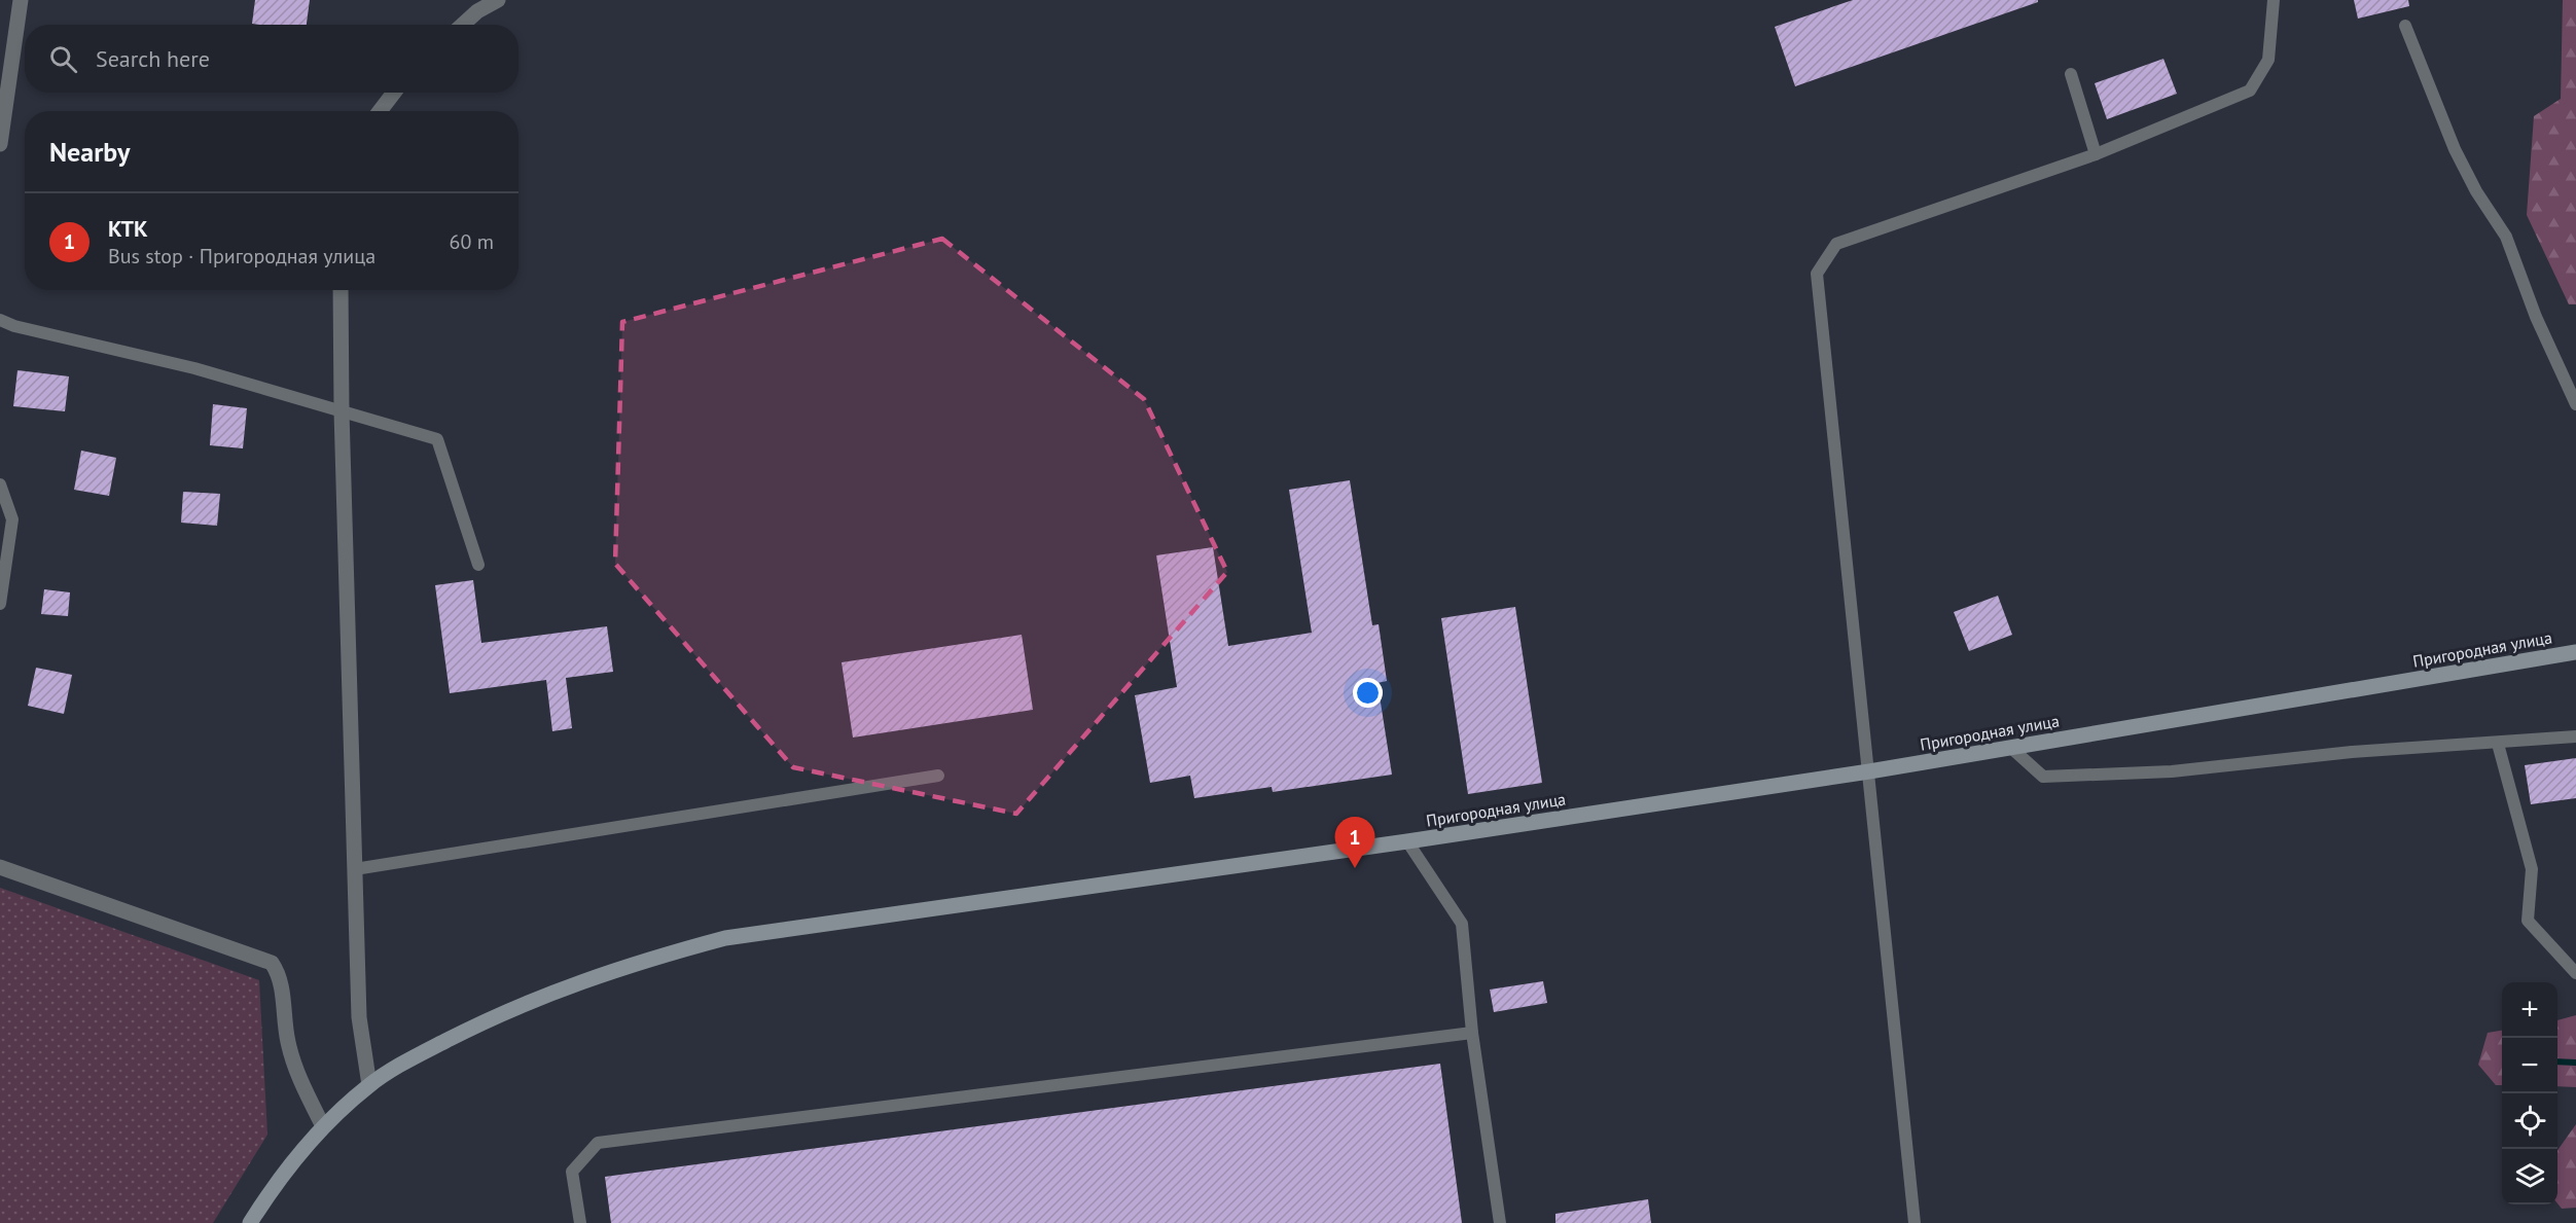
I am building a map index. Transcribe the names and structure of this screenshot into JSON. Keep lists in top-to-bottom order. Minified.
{"streets":{"street":["Пригородная улица"]},"page":{"search":"Search here","heading":"Nearby","list":[{"mark":"1","name":"КТК","note":"Bus stop · Пригородная улица","value":"60 m"}],"pins":"1","map_buttons":["+","−"]}}
